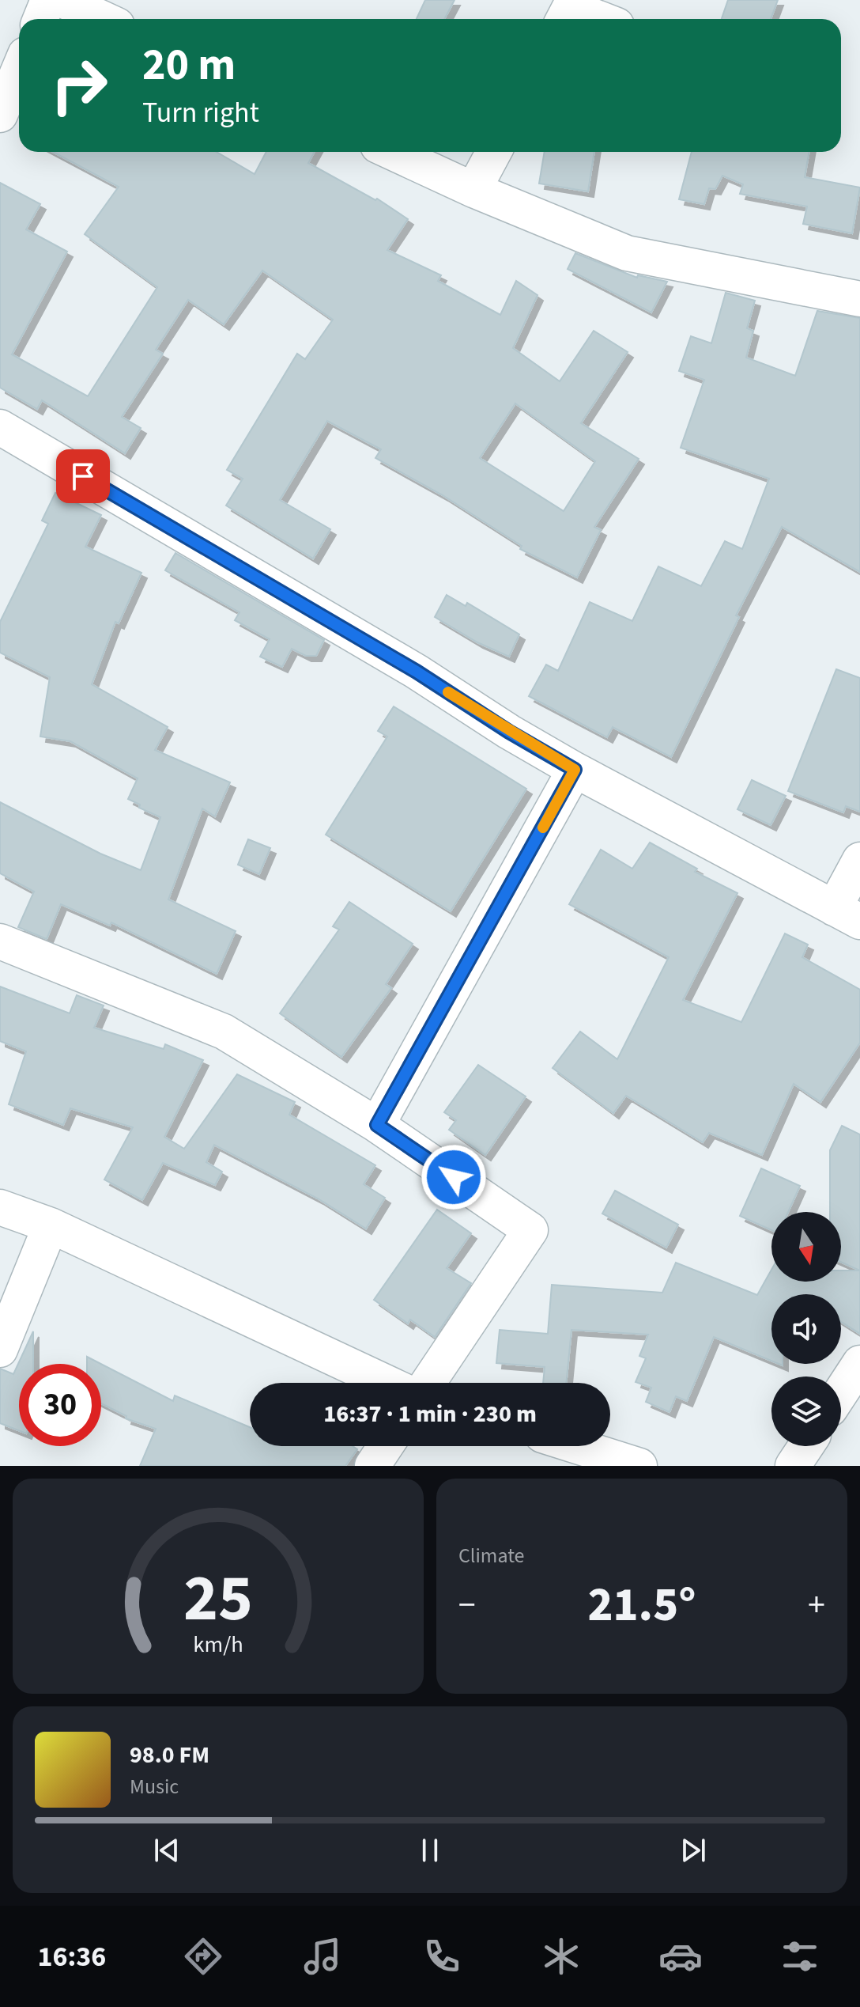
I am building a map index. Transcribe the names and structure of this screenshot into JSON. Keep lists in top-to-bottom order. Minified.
{"north":"bottom","page":{"turn":["20 m","Turn right"],"limit":"30","trip":"16:37 · 1 min · 230 m","tile":"Climate","heat":["−","21.5°","+"],"song":["98.0 FM","Music"],"tabs":"16:36","gauge":["25","km/h"]}}
